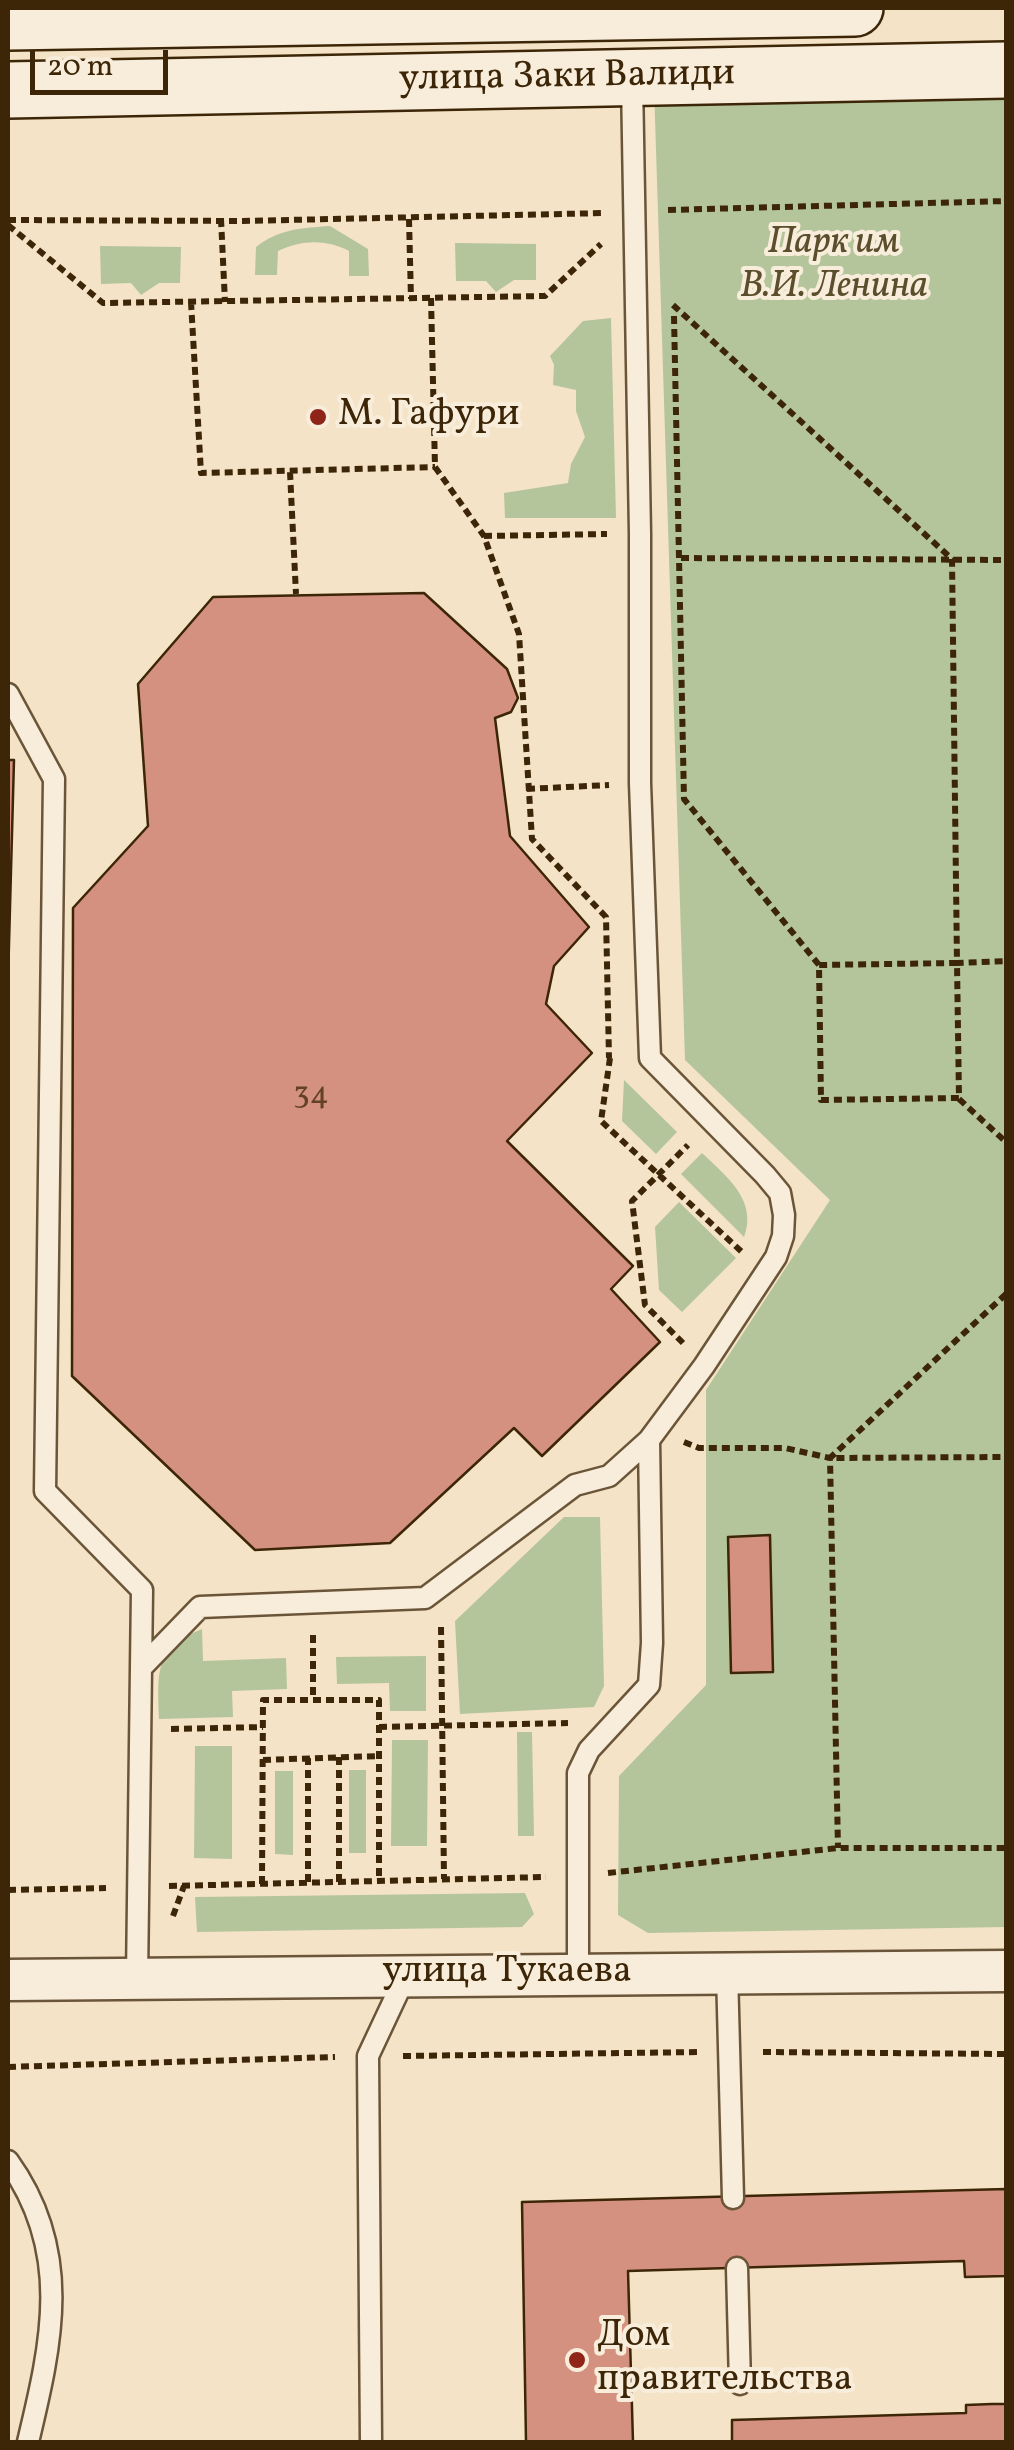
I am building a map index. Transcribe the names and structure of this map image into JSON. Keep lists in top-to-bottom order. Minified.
{"streets":{"main road":["улица Заки Валиди"],"street":["улица Тукаева"]},"parks":["Парк им В.И. Ленина"],"places":["М. Гафури","Дом правительства"],"house_numbers":["34"],"scale_bar":"20 m"}
